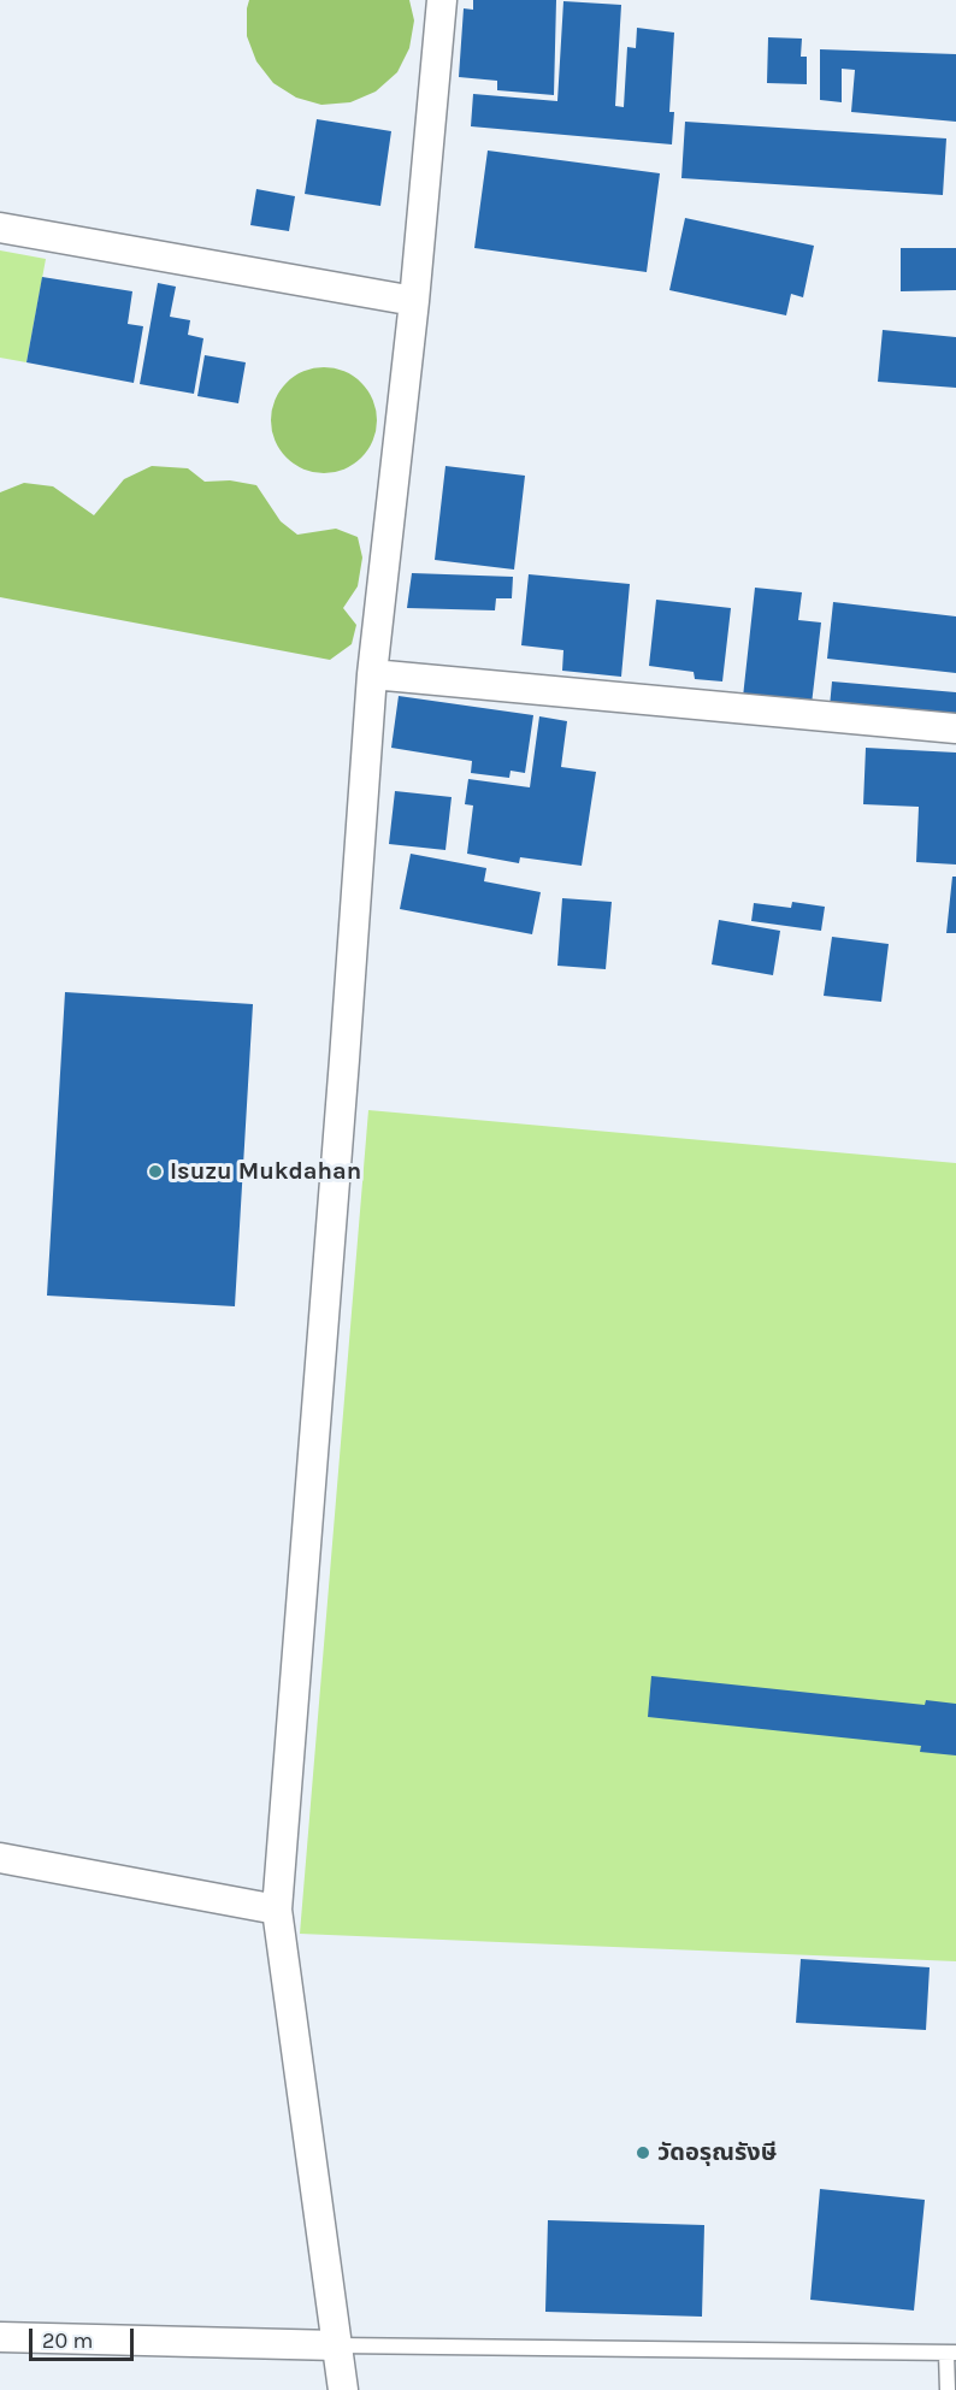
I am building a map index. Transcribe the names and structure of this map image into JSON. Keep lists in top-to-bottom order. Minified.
{"places":["Isuzu Mukdahan","วัดอรุณรังษี"],"scale_bar":"20 m"}
